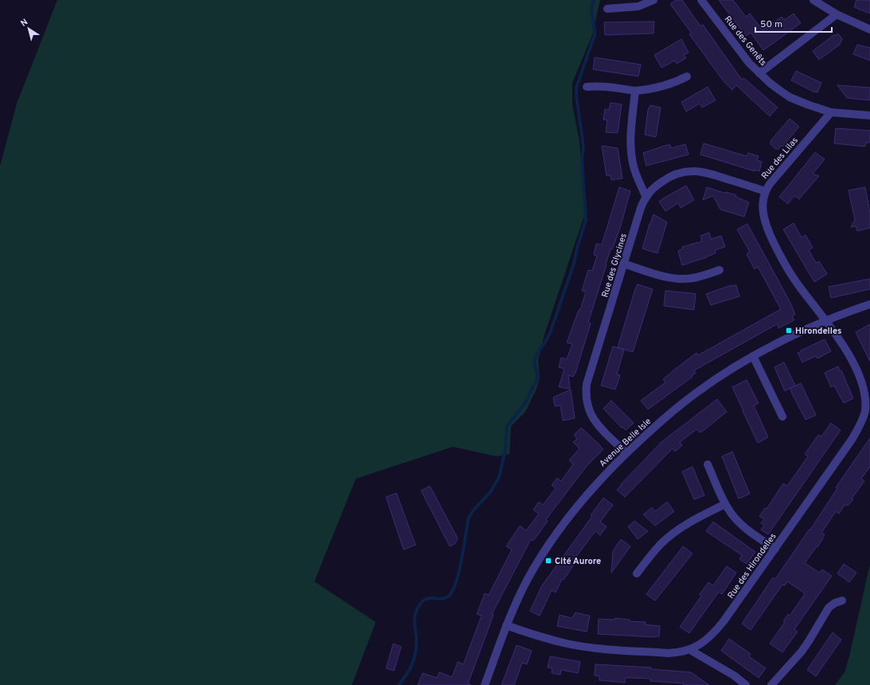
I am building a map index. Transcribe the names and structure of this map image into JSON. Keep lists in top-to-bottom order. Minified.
{"streets":{"street":["Rue des Genêts","Rue des Lilas","Rue des Glycines","Avenue Belle Isle","Rue des Hirondelles"]},"crossings":[["Rue des Genêts","Rue des Lilas"],["Rue des Lilas","Rue des Glycines"],["Rue des Lilas","Avenue Belle Isle"],["Rue des Lilas","Rue des Hirondelles"],["Rue des Glycines","Avenue Belle Isle"],["Avenue Belle Isle","Rue des Hirondelles"]],"places":{"transit":["Hirondelles","Cité Aurore"]},"scale_bar":"50 m","north":"top left"}
